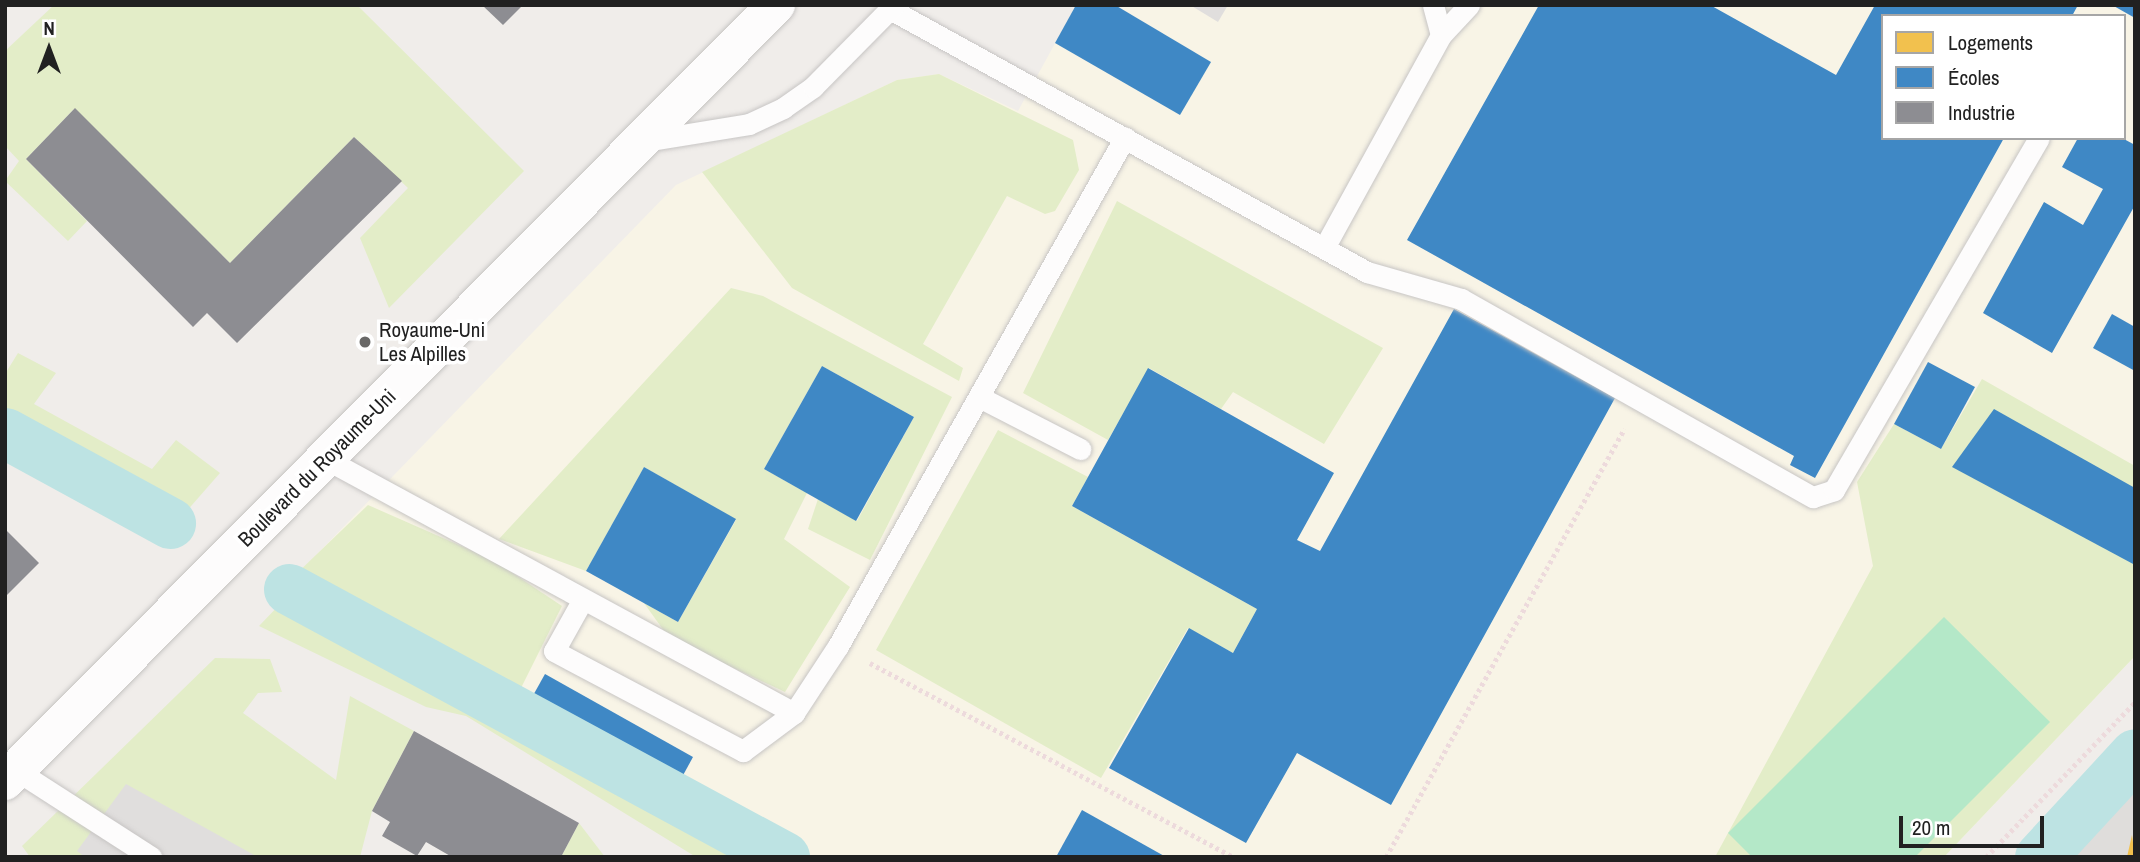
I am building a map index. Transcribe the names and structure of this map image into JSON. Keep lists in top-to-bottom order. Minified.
{"streets":{"street":["Boulevard du Royaume-Uni"]},"places":["Royaume-Uni Les Alpilles"],"legend":["Logements","Écoles","Industrie"],"scale_bar":"20 m","north":"top"}
